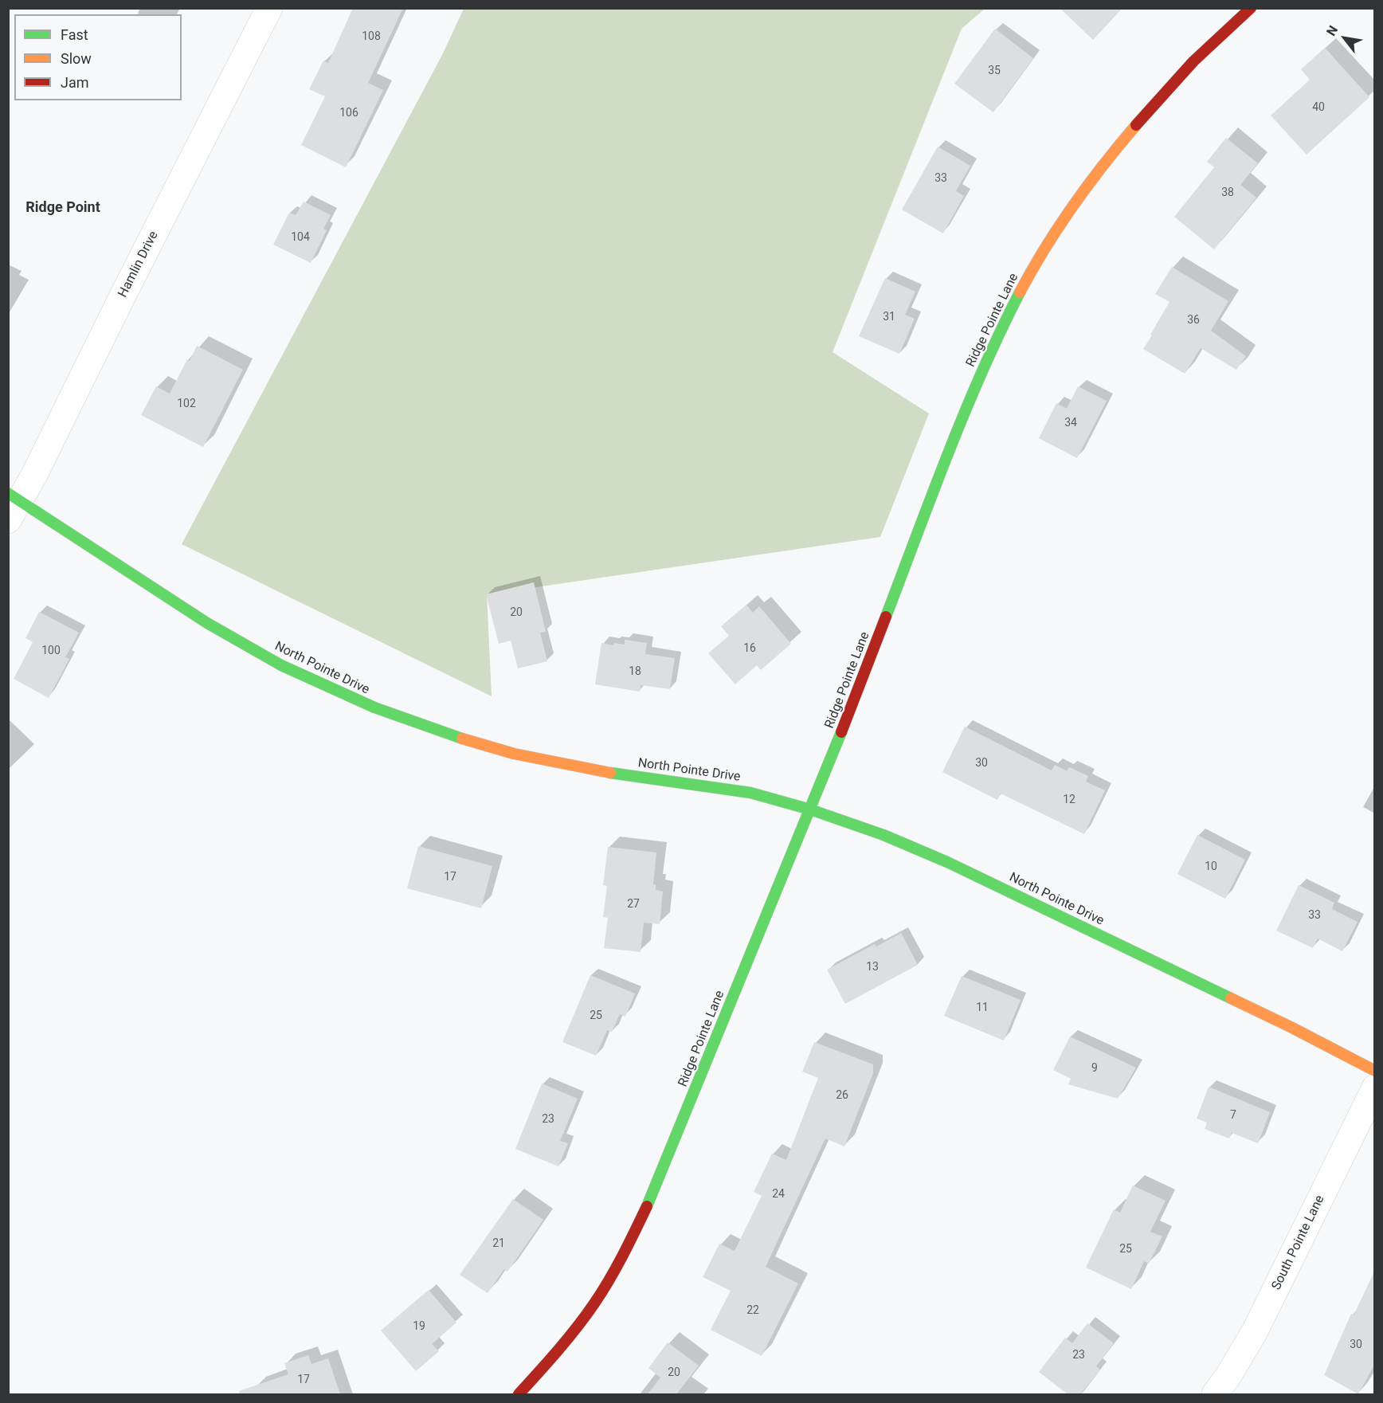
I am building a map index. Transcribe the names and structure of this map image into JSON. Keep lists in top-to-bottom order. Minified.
{"streets":{"street":["Hamlin Drive","Ridge Pointe Lane","North Pointe Drive","South Pointe Lane"]},"crossings":[["Hamlin Drive","North Pointe Drive"],["Ridge Pointe Lane","North Pointe Drive"]],"districts":["Ridge Point"],"house_numbers":["108","35","40","106","33","38","104","31","36","102","34","20","16","100","18","30","12","10","17","27","33","13","11","25","9","26","7","23","24","21","25","22","19","30","23","20","17"],"legend":["Fast","Slow","Jam"],"north":"top left"}
